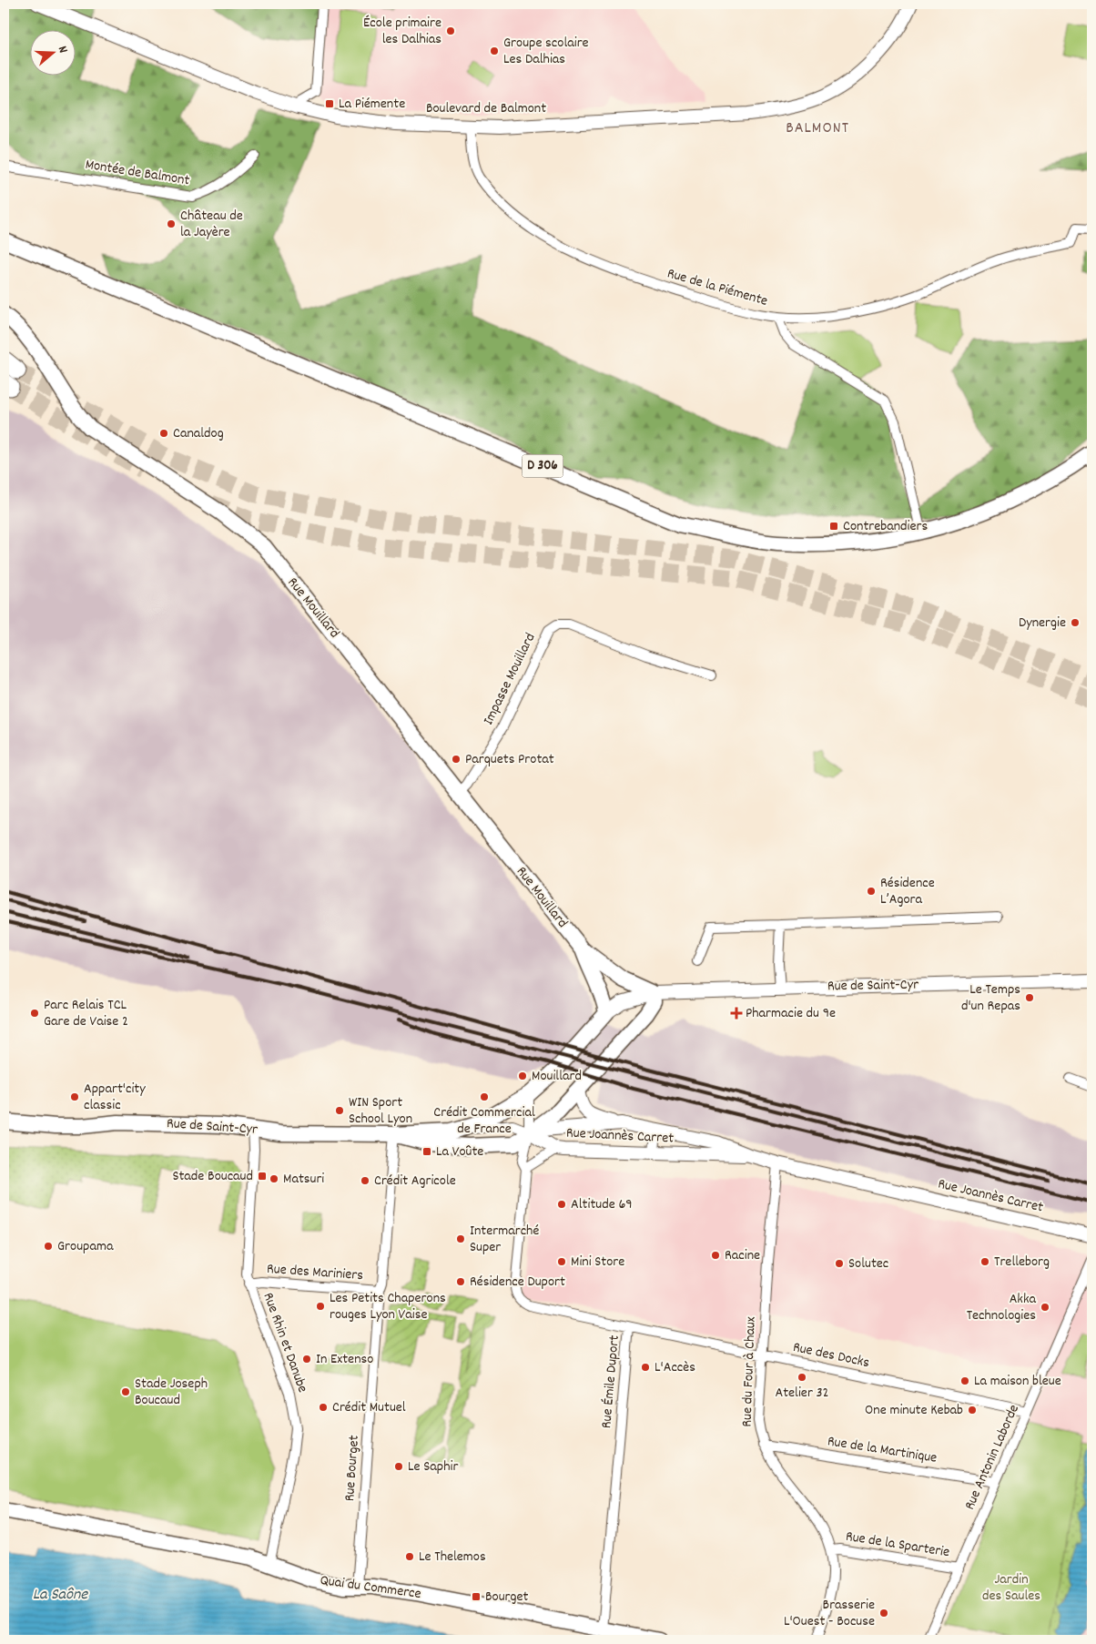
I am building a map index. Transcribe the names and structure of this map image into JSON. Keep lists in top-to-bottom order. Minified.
{"streets":{"main road":["D 306","Rue Mouillard","Rue de Saint-Cyr","Quai du Commerce"],"street":["Boulevard de Balmont","Montée de Balmont","Rue de la Piémente","Impasse Mouillard","Rue Joannès Carret","Rue des Mariniers","Rue Rhin et Danube","Rue des Docks","Rue du Four à Chaux","Rue Émile Duport","Rue de la Martinique","Rue Antonin Laborde","Rue Bourget","Rue de la Sparterie"]},"crossings":[["Boulevard de Balmont","Rue de la Piémente"],["Rue Mouillard","Impasse Mouillard"],["Rue Mouillard","Rue de Saint-Cyr"],["Rue de Saint-Cyr","Rue Joannès Carret"],["Rue de Saint-Cyr","Rue Rhin et Danube"],["Rue de Saint-Cyr","Rue Émile Duport"],["Rue de Saint-Cyr","Rue Bourget"],["Rue Joannès Carret","Rue du Four à Chaux"],["Rue Joannès Carret","Rue Émile Duport"],["Rue des Mariniers","Rue Rhin et Danube"],["Rue des Mariniers","Rue Bourget"],["Rue Rhin et Danube","Quai du Commerce"],["Rue des Docks","Rue du Four à Chaux"],["Rue des Docks","Rue Émile Duport"],["Rue des Docks","Rue Antonin Laborde"],["Rue du Four à Chaux","Rue de la Martinique"],["Rue du Four à Chaux","Rue de la Sparterie"],["Rue Émile Duport","Quai du Commerce"],["Rue de la Martinique","Rue Antonin Laborde"],["Rue Antonin Laborde","Rue de la Sparterie"],["Rue Bourget","Quai du Commerce"]],"districts":["BALMONT"],"water":["La Saône"],"parks":["Jardin des Saules"],"places":{"other":["École primaire les Dalhias","Groupe scolaire Les Dalhias","Château de la Jayère","Canaldog","Dynergie","Parquets Protat","Résidence L’Agora","Le Temps d'un Repas","Parc Relais TCL Gare de Vaise 2","Mouillard","Appart'city classic","Crédit Commercial de France","WIN Sport School Lyon","Matsuri","Crédit Agricole","Altitude 69","Intermarché Super","Groupama","Racine","Mini Store","Trelleborg","Solutec","Résidence Duport","Les Petits Chaperons rouges Lyon Vaise","Akka Technologies","In Extenso","L'Accès","Atelier 32","La maison bleue","Stade Joseph Boucaud","Crédit Mutuel","One minute Kebab","Le Saphir","Le Thelemos","Brasserie L'Ouest - Bocuse"],"transit":["La Piémente","Contrebandiers","La Voûte","Stade Boucaud","Bourget"],"health":["Pharmacie du 9e"]},"north":"right"}
